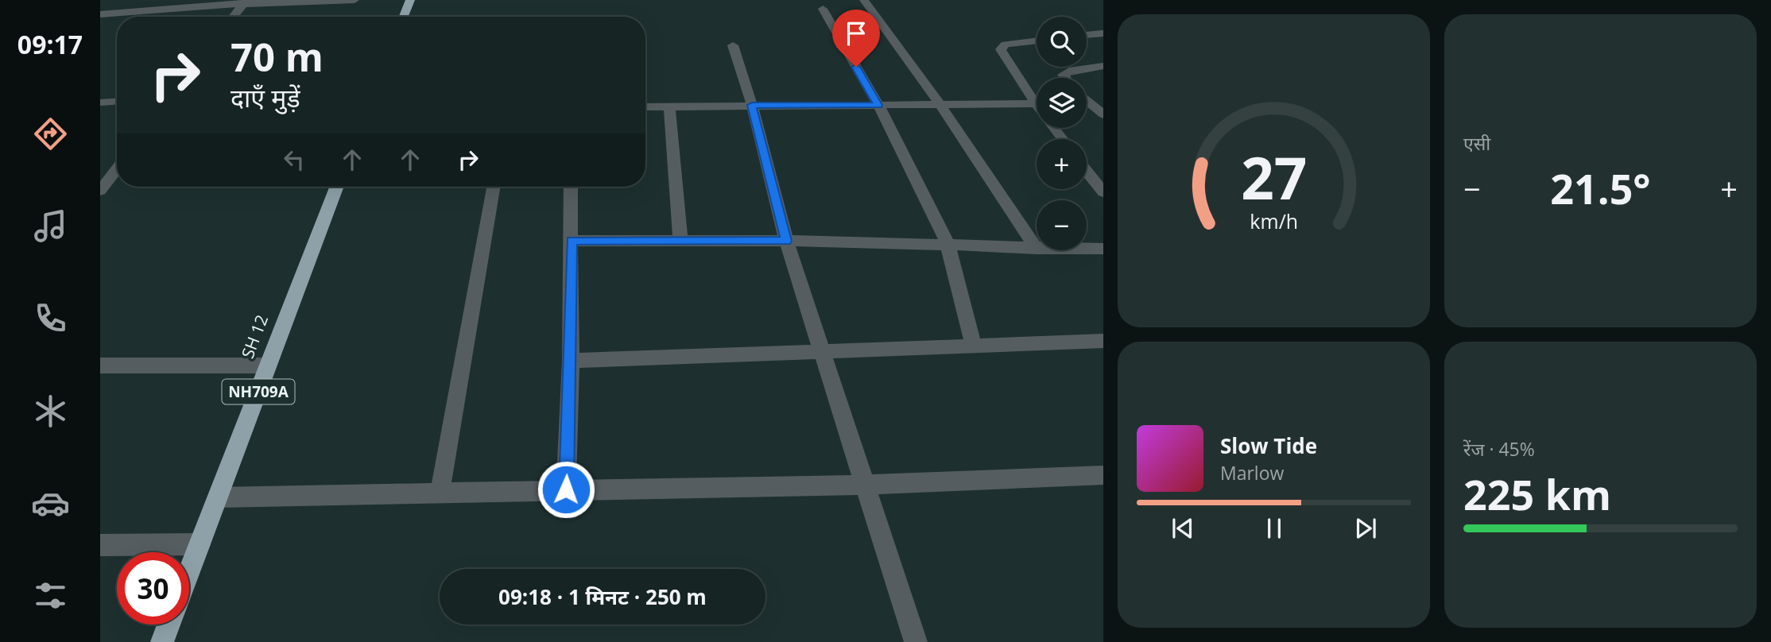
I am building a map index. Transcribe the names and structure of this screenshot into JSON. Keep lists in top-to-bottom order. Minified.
{"streets":{"highway":["SH 12","NH709A"]},"page":{"tabs":"09:17","tile":["एसी",["रेंज · 45%","225 km"]],"map_buttons":["+","−"],"turn":["70 m","दाएँ मुड़ें"],"heat":["−","21.5°","+"],"song":["Slow Tide","Marlow"],"limit":"30","trip":"09:18 · 1 मिनट · 250 m","gauge":["27","km/h"]}}
